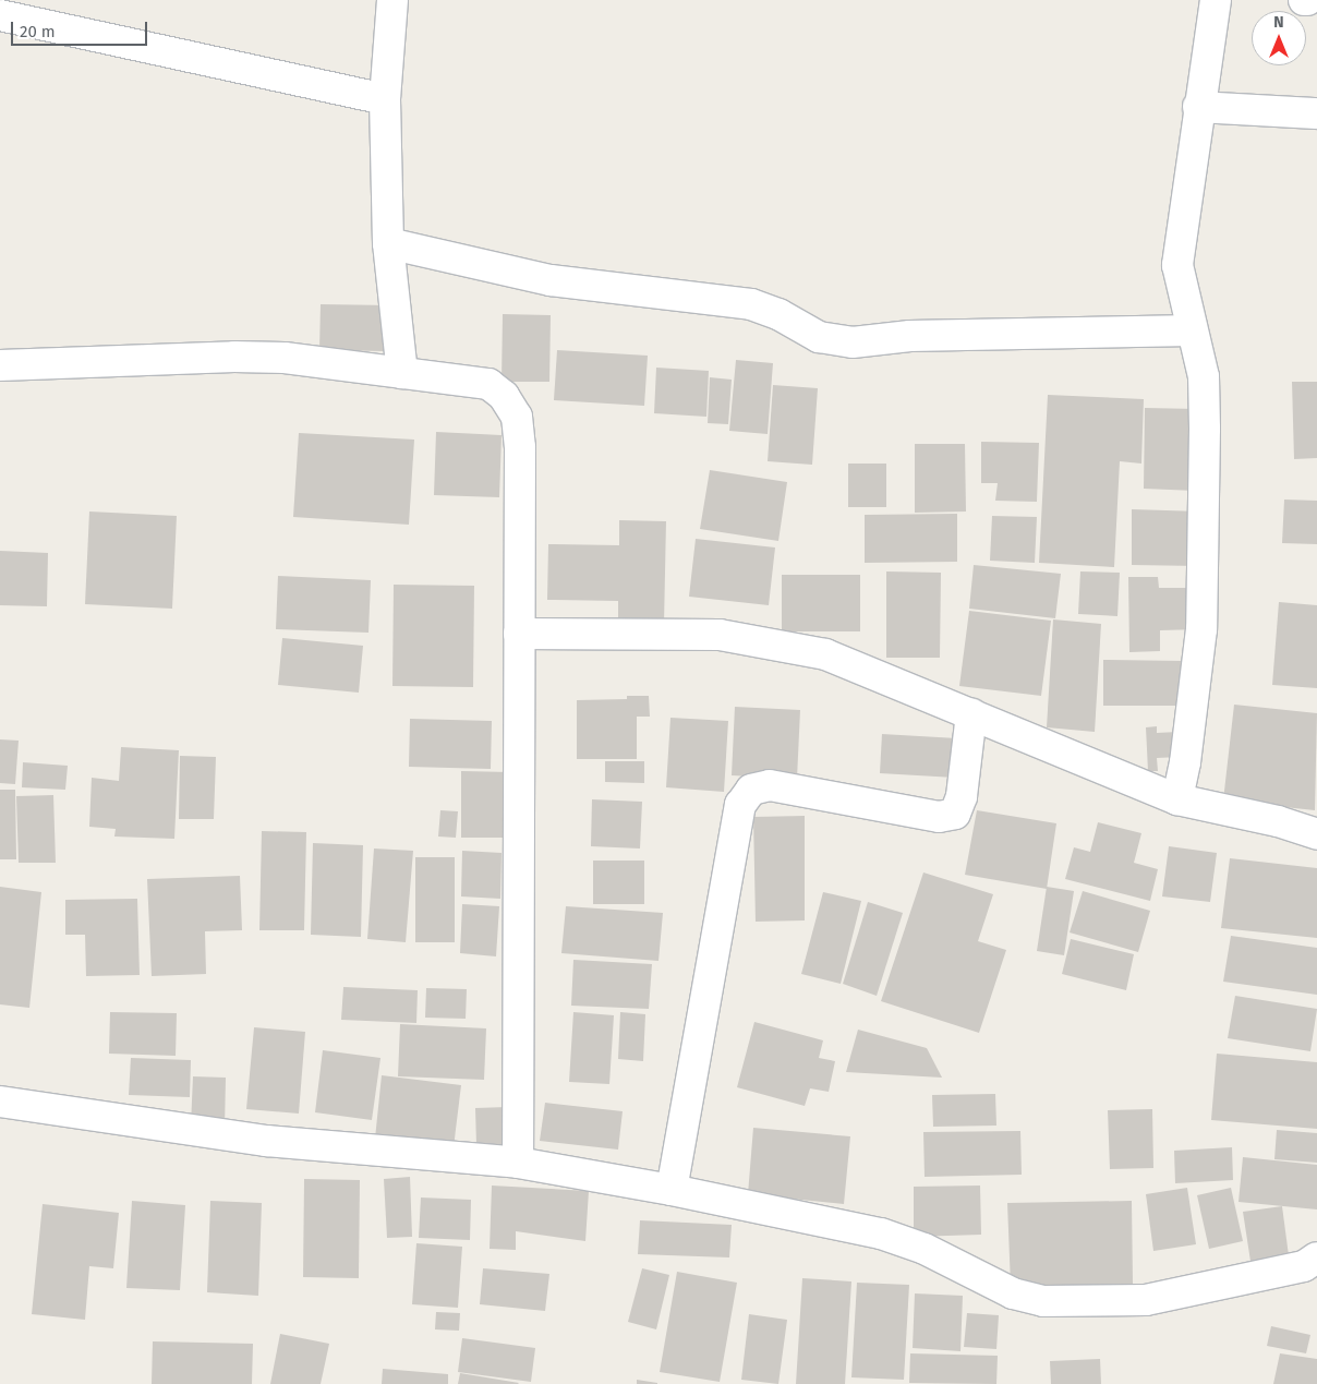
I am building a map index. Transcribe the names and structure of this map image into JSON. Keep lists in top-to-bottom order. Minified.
{"scale_bar":"20 m","north":"top"}
